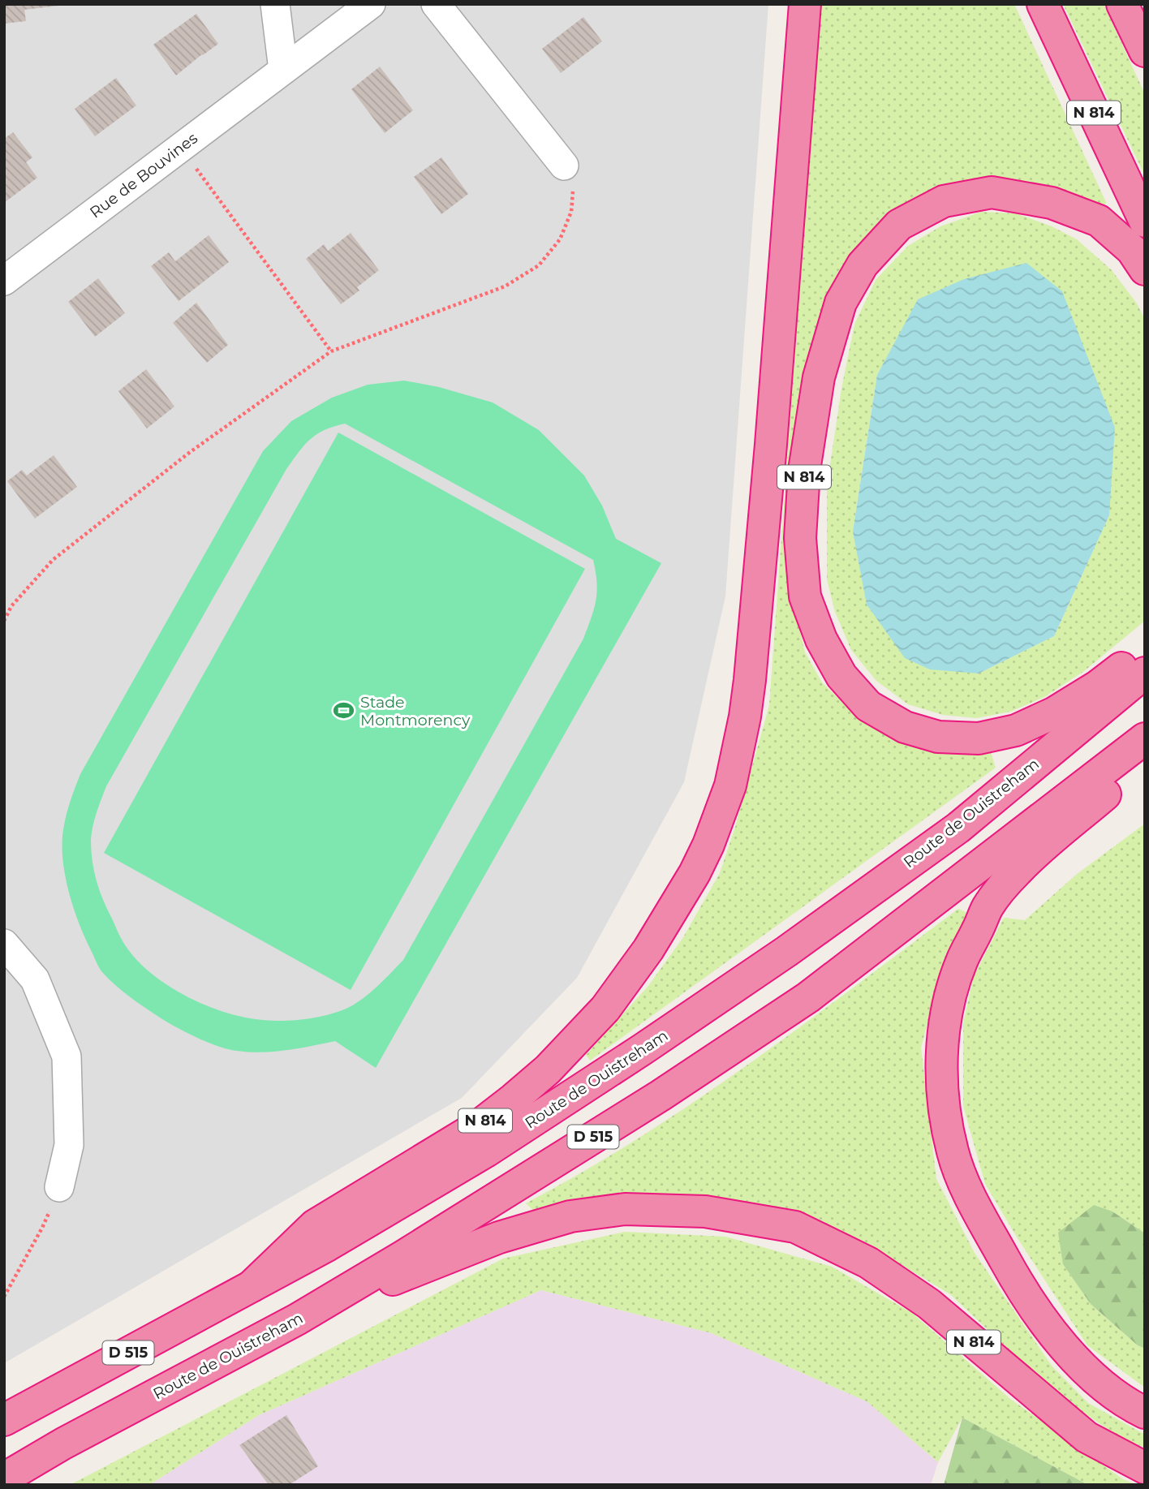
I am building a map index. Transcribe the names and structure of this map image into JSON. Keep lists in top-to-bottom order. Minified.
{"streets":{"highway":["N 814","Route de Ouistreham","D 515"],"street":["Rue de Bouvines"]},"crossings":[["N 814","Route de Ouistreham"]],"places":{"sports":["Stade Montmorency"]}}
